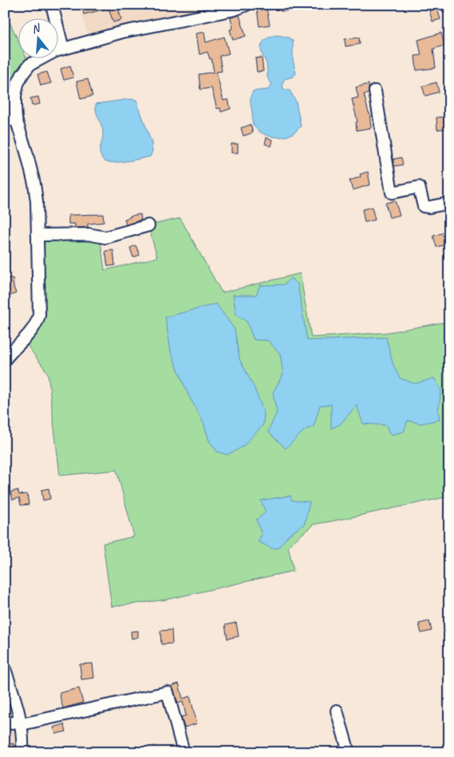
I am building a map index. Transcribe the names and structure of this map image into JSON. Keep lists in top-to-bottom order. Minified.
{"north":"top"}
